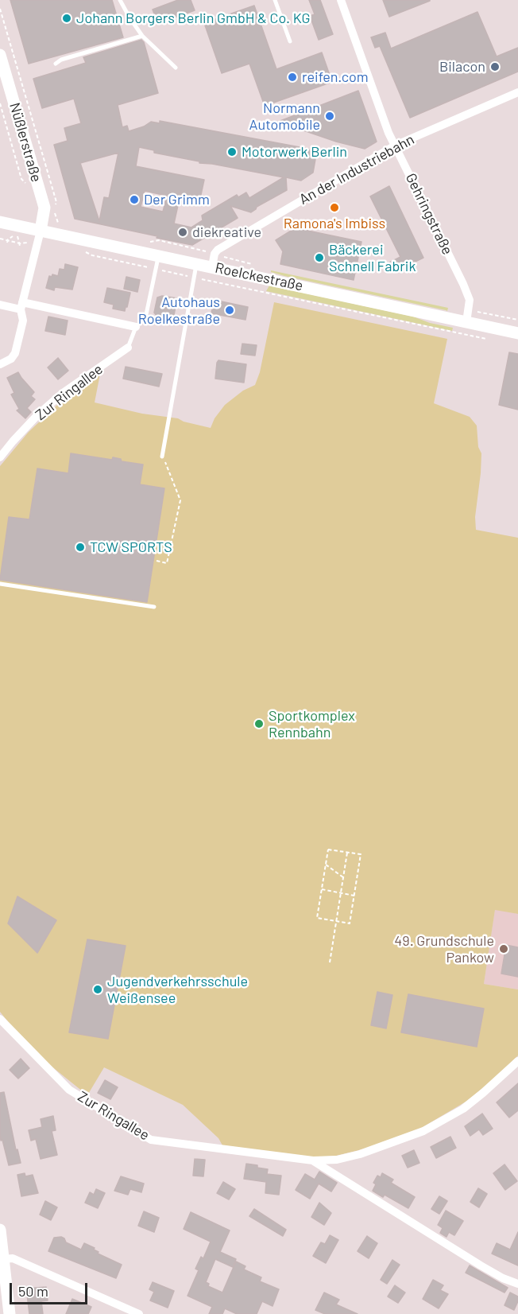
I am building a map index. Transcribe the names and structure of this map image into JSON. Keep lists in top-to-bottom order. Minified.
{"streets":{"main road":["Nüßlerstraße","Roelckestraße"],"street":["An der Industriebahn","Gehringstraße","Zur Ringallee"]},"crossings":[["Nüßlerstraße","Roelckestraße"],["An der Industriebahn","Gehringstraße"],["An der Industriebahn","Roelckestraße"],["Gehringstraße","Roelckestraße"],["Roelckestraße","Zur Ringallee"]],"places":["Johann Borgers Berlin GmbH & Co. KG","Bilacon","reifen.com","Normann Automobile","Motorwerk Berlin","Der Grimm","Ramona's Imbiss","diekreative","Bäckerei Schnell Fabrik","Autohaus Roelkestraße","TCW SPORTS","Sportkomplex Rennbahn","49. Grundschule Pankow","Jugendverkehrsschule Weißensee"],"scale_bar":"50 m"}
